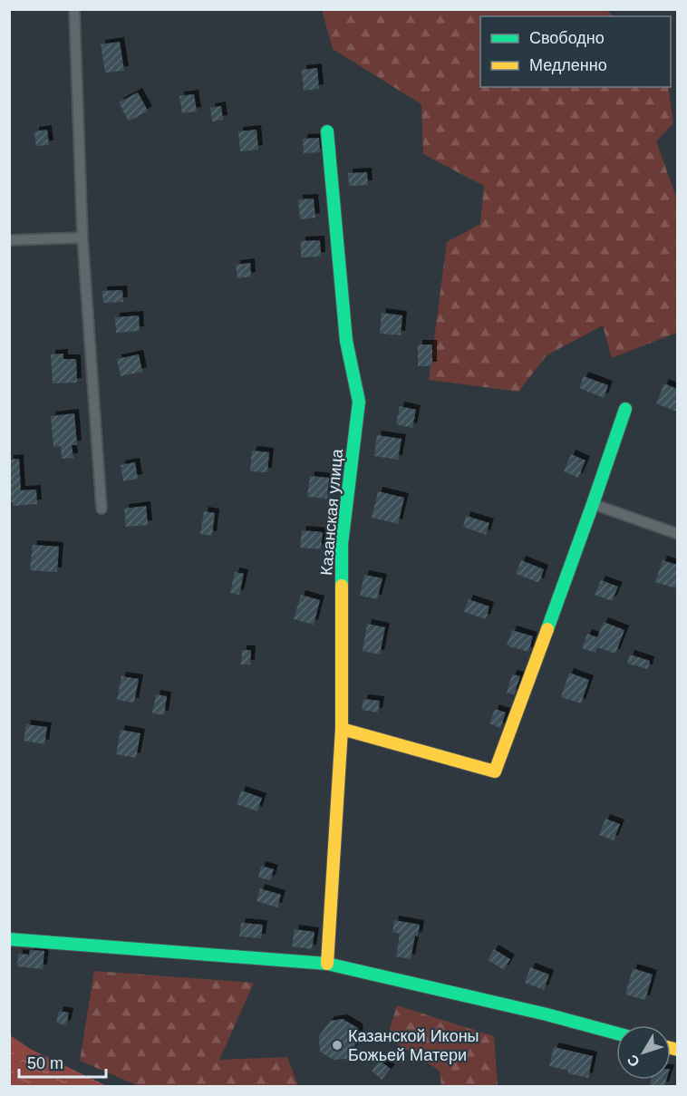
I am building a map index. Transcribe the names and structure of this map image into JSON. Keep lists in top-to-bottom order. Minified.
{"streets":{"street":["Казанская улица"]},"places":["Казанской Иконы Божьей Матери"],"legend":["Свободно","Медленно"],"scale_bar":"50 m","north":"bottom left"}
